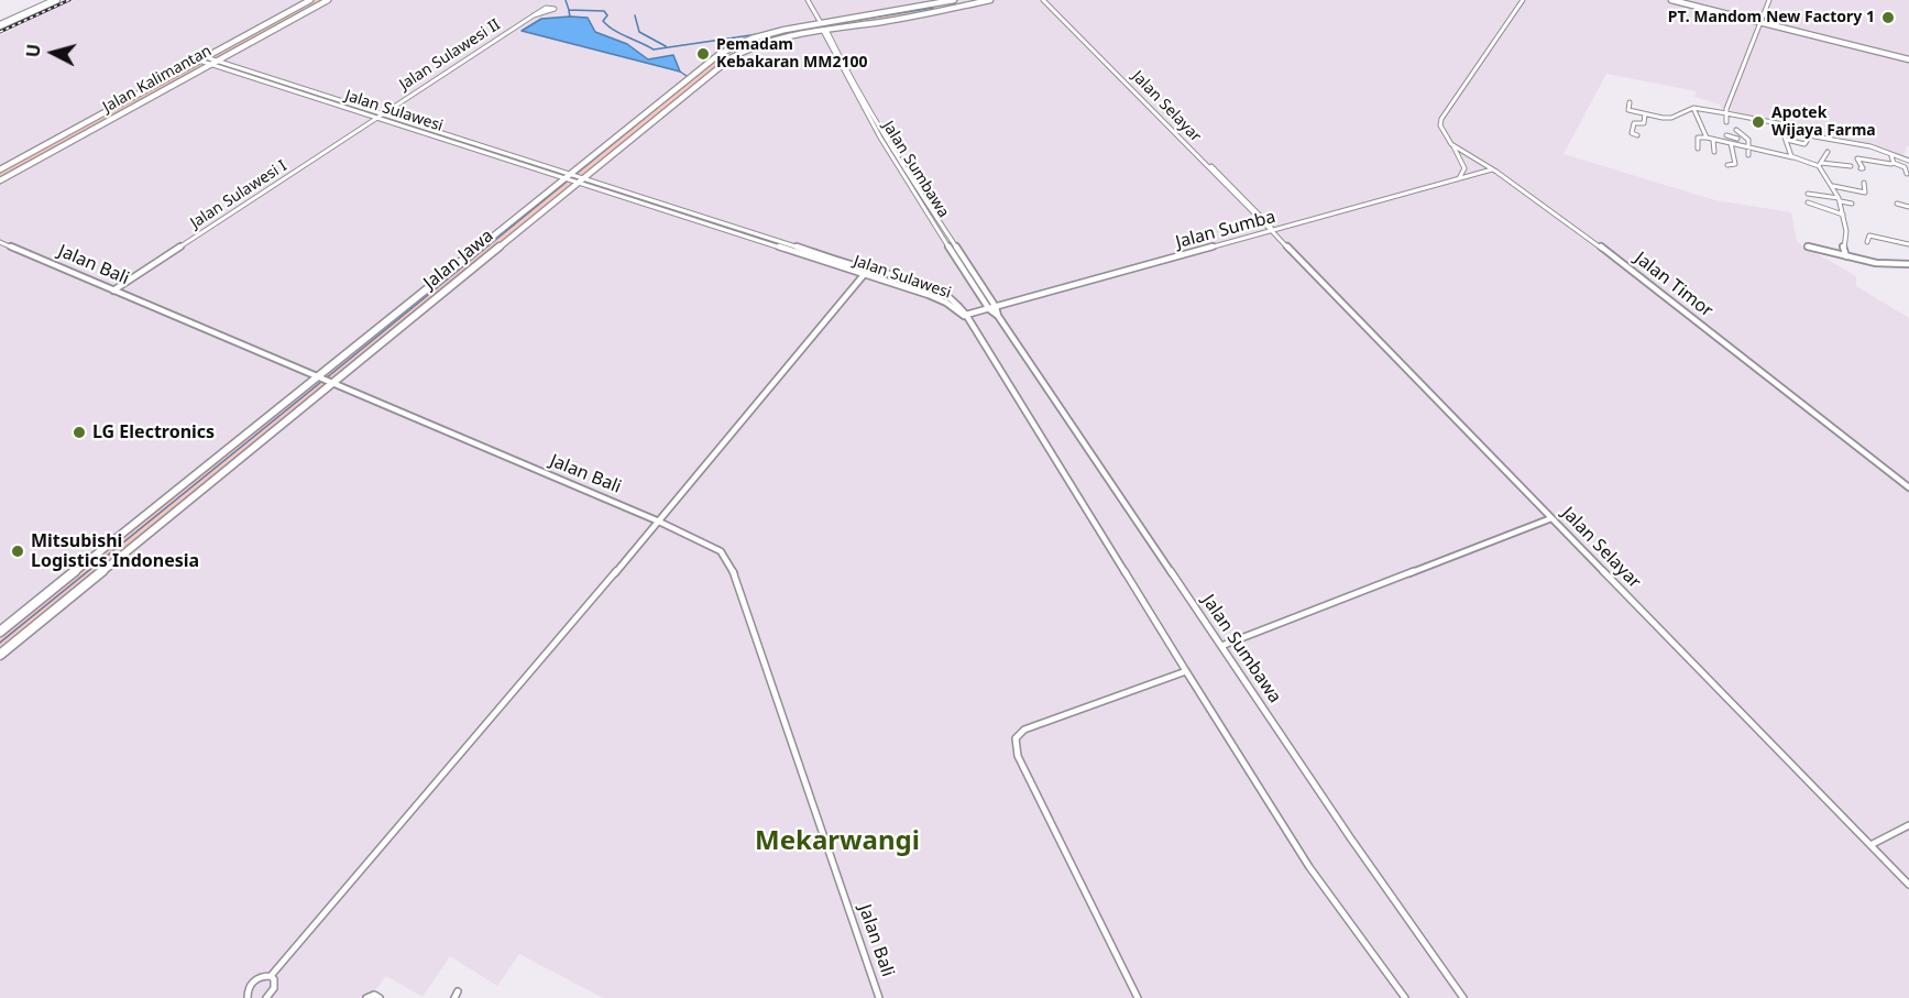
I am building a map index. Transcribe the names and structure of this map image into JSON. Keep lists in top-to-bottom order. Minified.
{"streets":{"street":["Jalan Sulawesi II","Jalan Kalimantan","Jalan Selayar","Jalan Sulawesi","Jalan Sumbawa","Jalan Sulawesi I","Jalan Sumba","Jalan Jawa","Jalan Bali","Jalan Timor"]},"crossings":[["Jalan Sulawesi II","Jalan Sulawesi"],["Jalan Sulawesi II","Jalan Sulawesi I"],["Jalan Kalimantan","Jalan Sulawesi"],["Jalan Selayar","Jalan Sumba"],["Jalan Sulawesi","Jalan Sulawesi I"],["Jalan Sulawesi","Jalan Sumba"],["Jalan Sulawesi","Jalan Jawa"],["Jalan Sumbawa","Jalan Sumba"],["Jalan Sumbawa","Jalan Jawa"],["Jalan Sulawesi I","Jalan Bali"],["Jalan Sumba","Jalan Timor"],["Jalan Jawa","Jalan Bali"]],"districts":["Mekarwangi"],"places":["PT. Mandom New Factory 1","Pemadam Kebakaran MM2100","Apotek Wijaya Farma","LG Electronics","Mitsubishi Logistics Indonesia"],"north":"left"}
